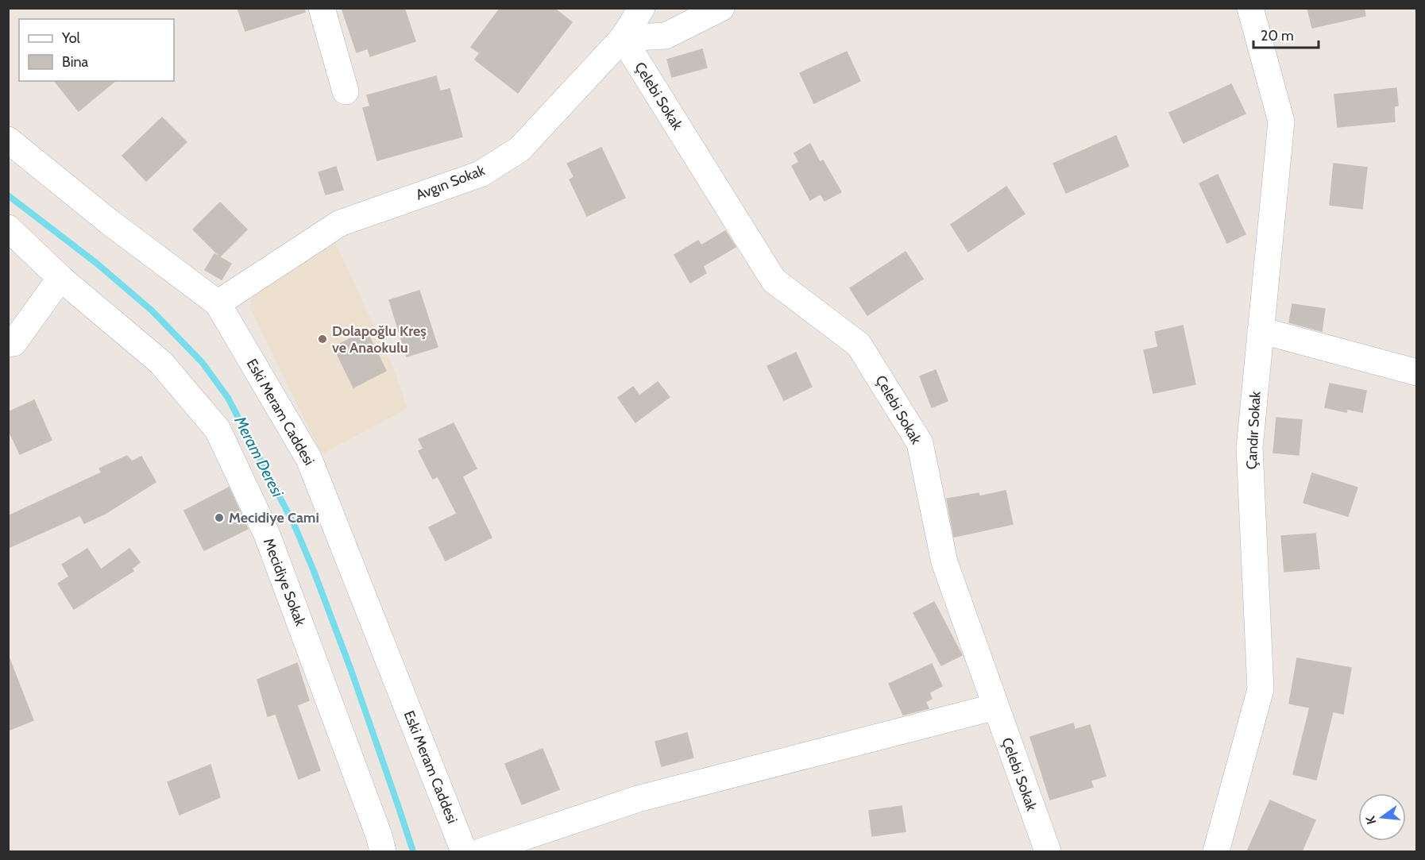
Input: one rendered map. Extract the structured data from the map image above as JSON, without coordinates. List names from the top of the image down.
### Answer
{
  "streets": {
    "street": [
      "Çelebi Sokak",
      "Avgın Sokak",
      "Eski Meram Caddesi",
      "Çandır Sokak",
      "Mecidiye Sokak"
    ]
  },
  "crossings": [
    ["Çelebi Sokak", "Avgın Sokak"],
    ["Avgın Sokak", "Eski Meram Caddesi"]
  ],
  "water": ["Meram Deresi"],
  "places": ["Dolapoğlu Kreş ve Anaokulu", "Mecidiye Cami"],
  "legend": ["Yol", "Bina"],
  "scale_bar": "20 m",
  "north": "left"
}
